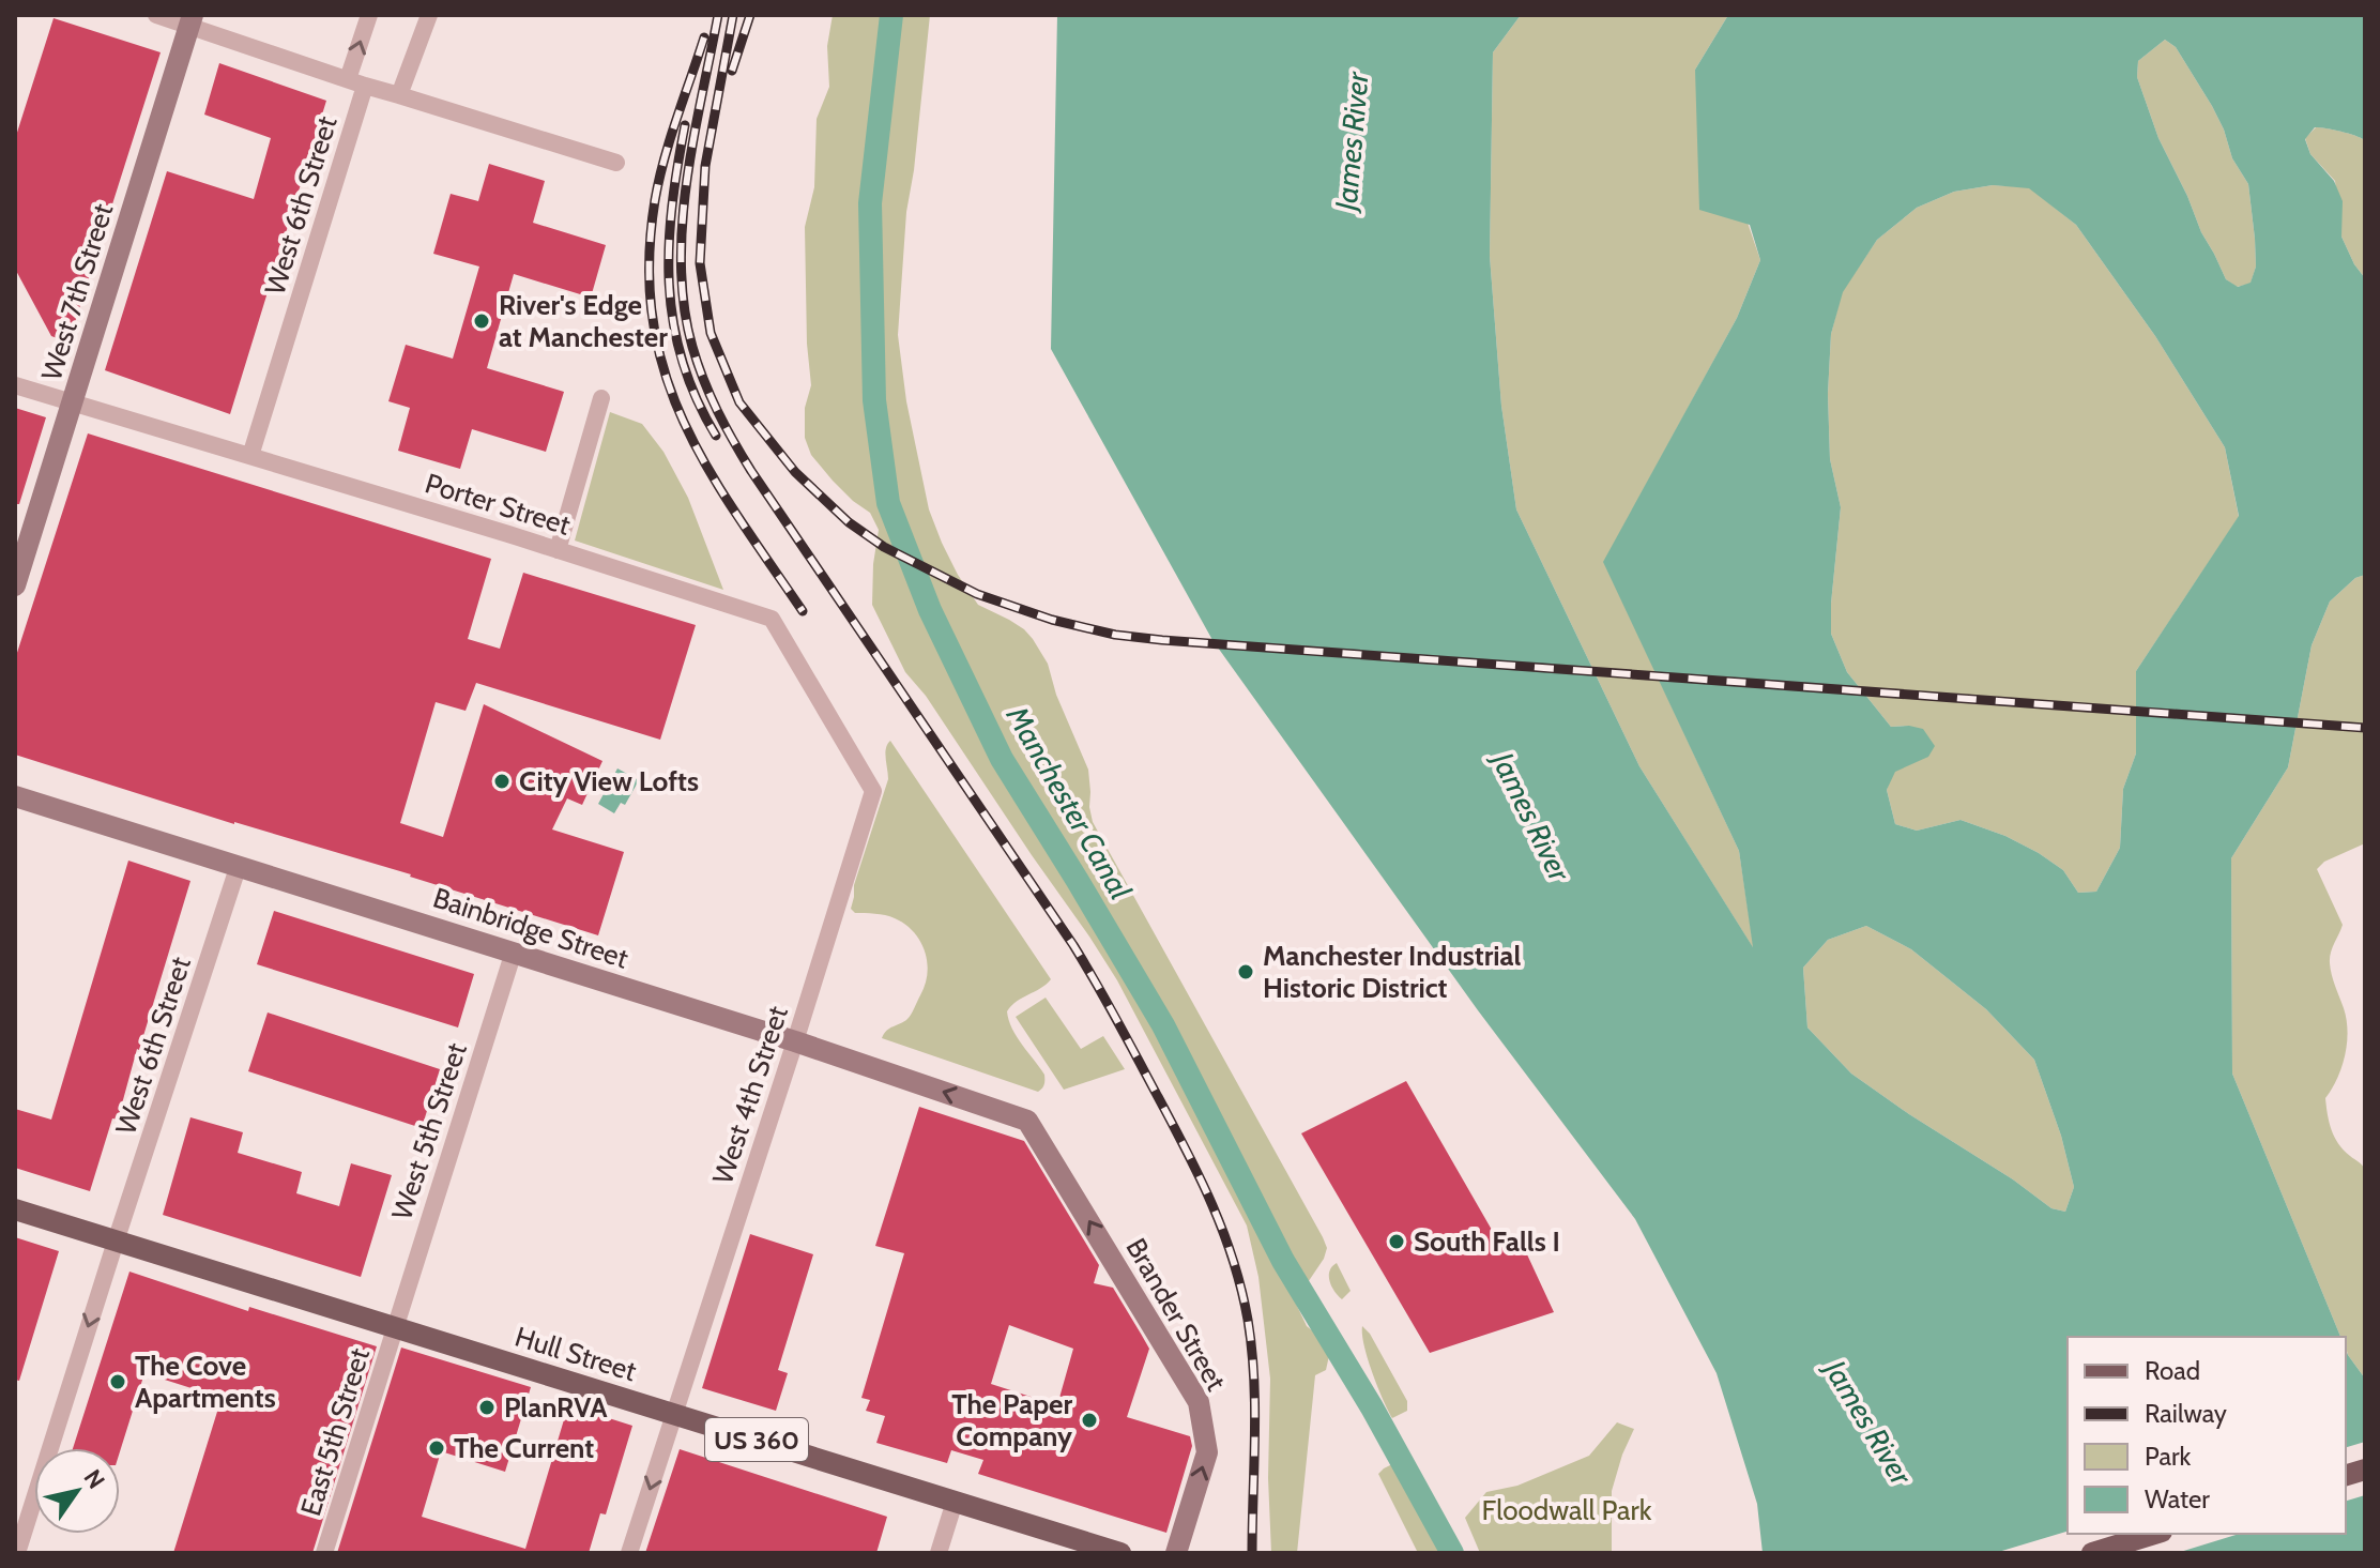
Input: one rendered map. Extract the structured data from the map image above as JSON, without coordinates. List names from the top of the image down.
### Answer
{
  "streets": {
    "main road": ["Hull Street", "US 360"],
    "street": [
      "West 6th Street",
      "West 7th Street",
      "Porter Street",
      "Bainbridge Street",
      "West 4th Street",
      "West 5th Street",
      "Brander Street",
      "East 5th Street"
    ]
  },
  "crossings": [
    ["West 6th Street", "Porter Street"],
    ["West 6th Street", "Bainbridge Street"],
    ["West 6th Street", "Hull Street"],
    ["West 7th Street", "Porter Street"],
    ["Porter Street", "West 4th Street"],
    ["Bainbridge Street", "West 4th Street"],
    ["Bainbridge Street", "West 5th Street"],
    ["Bainbridge Street", "Brander Street"],
    ["West 4th Street", "Hull Street"],
    ["West 5th Street", "Hull Street"],
    ["West 5th Street", "East 5th Street"],
    ["Hull Street", "East 5th Street"]
  ],
  "one_way": ["Brander Street"],
  "water": ["James River", "Manchester Canal"],
  "parks": ["Floodwall Park"],
  "places": [
    "River's Edge at Manchester",
    "City View Lofts",
    "Manchester Industrial Historic District",
    "South Falls I",
    "The Cove Apartments",
    "PlanRVA",
    "The Paper Company",
    "The Current"
  ],
  "legend": [
    "Road",
    "Railway",
    "Park",
    "Water"
  ],
  "north": "top right"
}
